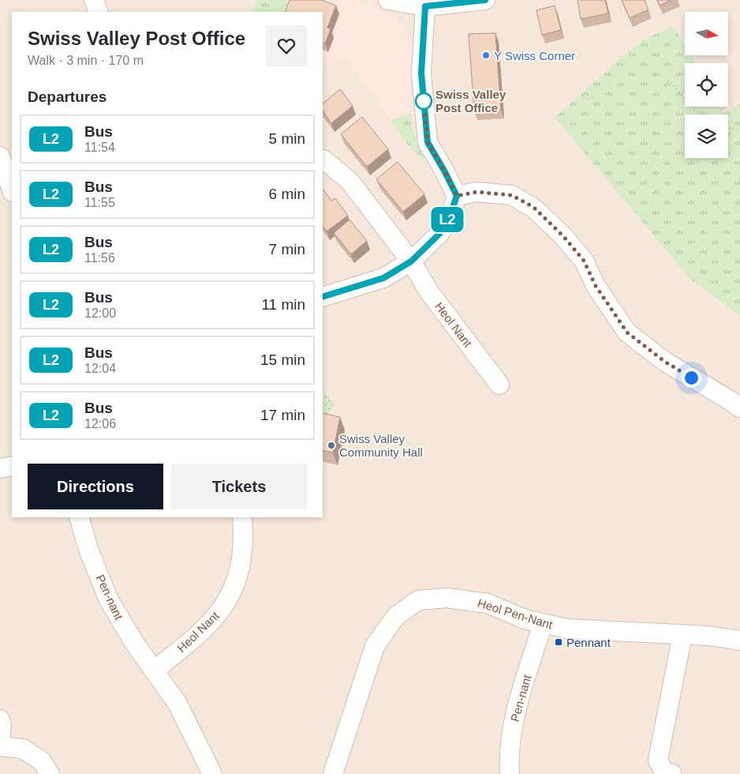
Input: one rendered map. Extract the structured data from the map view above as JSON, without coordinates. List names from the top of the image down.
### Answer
{
  "streets": {
    "street": ["Heol Nant", "Pen-nant", "Heol Pen-Nant"]
  },
  "crossings": [
    ["Heol Nant", "Pen-nant"],
    ["Pen-nant", "Heol Pen-Nant"]
  ],
  "places": {
    "other": ["Y Swiss Corner", "Swiss Valley Post Office", "Swiss Valley Community Hall"],
    "transit": ["Pennant"]
  },
  "lines": ["bus line L2"],
  "north": "right",
  "page": {
    "on_map": "L2",
    "heading": [
      ["Swiss Valley Post Office", "Walk · 3 min · 170 m"],
      "Departures"
    ],
    "list": [
      {
        "mark": "L2",
        "name": "Bus",
        "note": "11:54",
        "value": "5 min"
      },
      {
        "mark": "L2",
        "name": "Bus",
        "note": "11:55",
        "value": "6 min"
      },
      {
        "mark": "L2",
        "name": "Bus",
        "note": "11:56",
        "value": "7 min"
      },
      {
        "mark": "L2",
        "name": "Bus",
        "note": "12:00",
        "value": "11 min"
      },
      {
        "mark": "L2",
        "name": "Bus",
        "note": "12:04",
        "value": "15 min"
      },
      {
        "mark": "L2",
        "name": "Bus",
        "note": "12:06",
        "value": "17 min"
      }
    ],
    "buttons": ["Directions", "Tickets"]
  }
}
